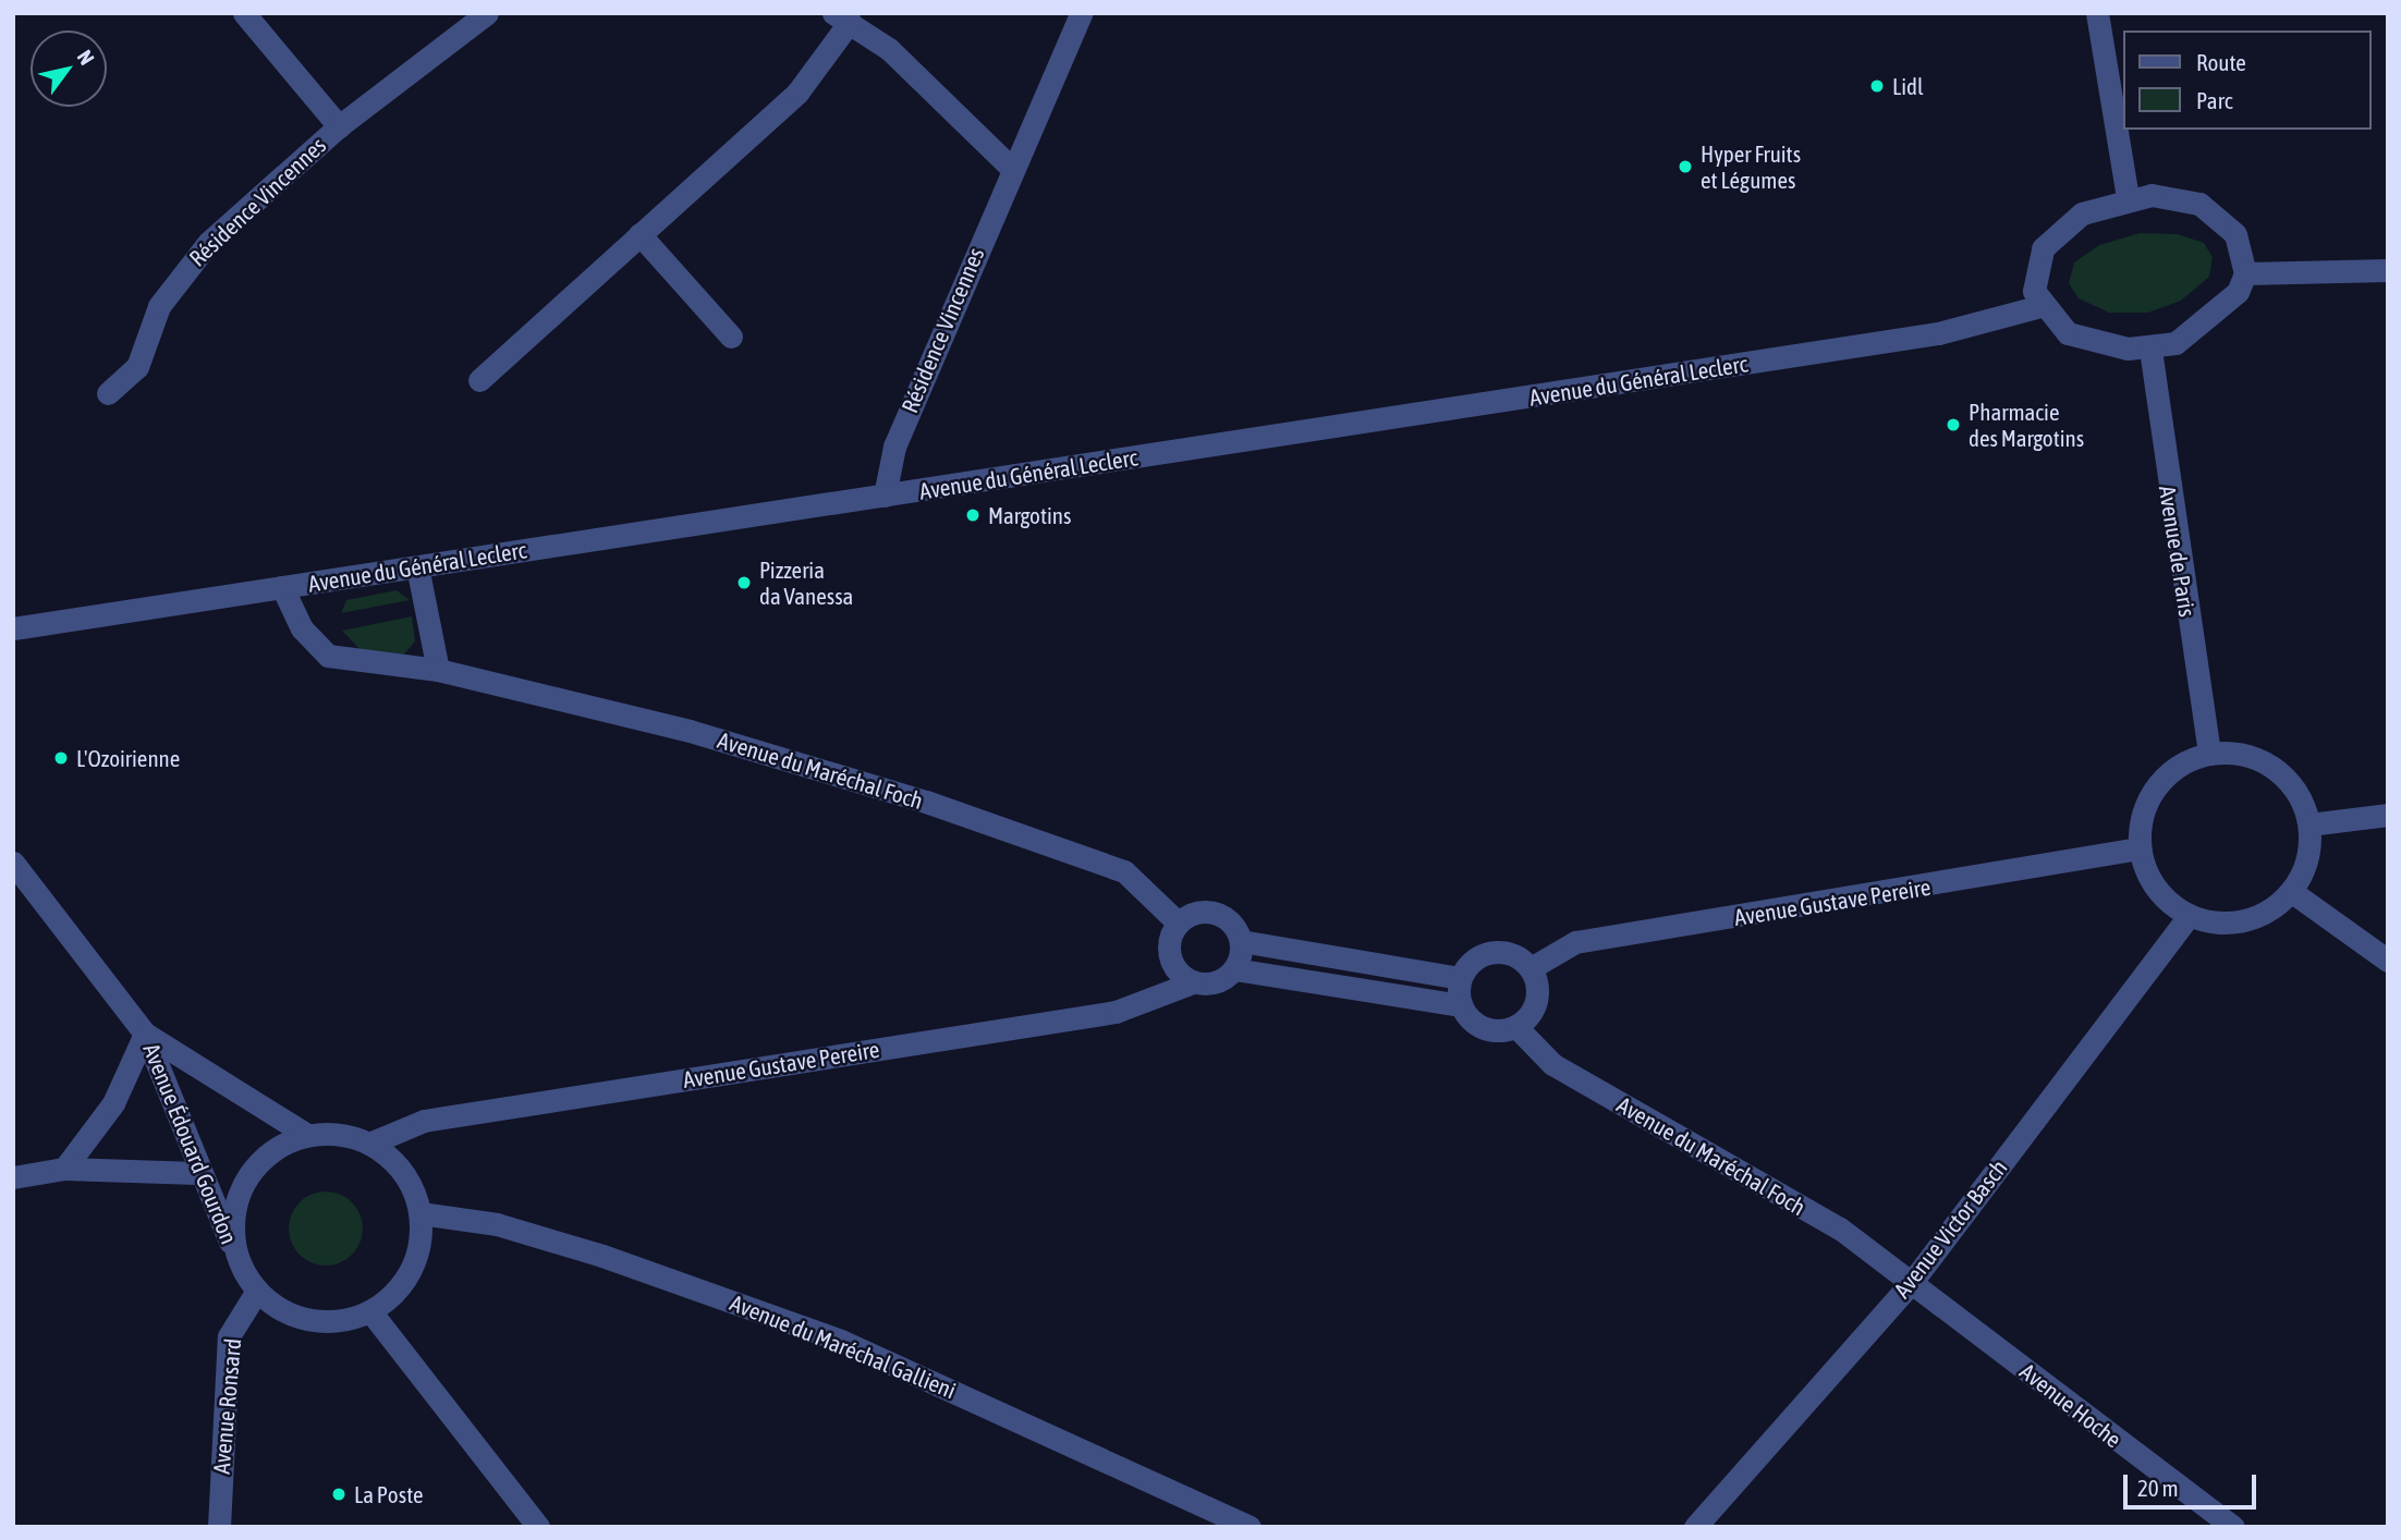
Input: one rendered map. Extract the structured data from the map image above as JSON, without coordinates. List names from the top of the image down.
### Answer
{
  "streets": {
    "street": [
      "Résidence Vincennes",
      "Avenue du Général Leclerc",
      "Avenue de Paris",
      "Avenue du Maréchal Foch",
      "Avenue Gustave Pereire",
      "Avenue Édouard Gourdon",
      "Avenue Victor Basch",
      "Avenue du Maréchal Gallieni",
      "Avenue Hoche",
      "Avenue Ronsard"
    ]
  },
  "crossings": [
    ["Résidence Vincennes", "Avenue du Général Leclerc"],
    ["Avenue du Général Leclerc", "Avenue de Paris"],
    ["Avenue du Général Leclerc", "Avenue du Maréchal Foch"],
    ["Avenue de Paris", "Avenue Gustave Pereire"],
    ["Avenue de Paris", "Avenue Victor Basch"],
    ["Avenue du Maréchal Foch", "Avenue Gustave Pereire"],
    ["Avenue du Maréchal Foch", "Avenue Victor Basch"],
    ["Avenue du Maréchal Foch", "Avenue Hoche"],
    ["Avenue Gustave Pereire", "Avenue Édouard Gourdon"],
    ["Avenue Gustave Pereire", "Avenue Victor Basch"],
    ["Avenue Gustave Pereire", "Avenue du Maréchal Gallieni"],
    ["Avenue Gustave Pereire", "Avenue Ronsard"],
    ["Avenue Édouard Gourdon", "Avenue du Maréchal Gallieni"],
    ["Avenue Édouard Gourdon", "Avenue Ronsard"],
    ["Avenue Victor Basch", "Avenue Hoche"],
    ["Avenue du Maréchal Gallieni", "Avenue Ronsard"]
  ],
  "places": [
    "Lidl",
    "Hyper Fruits et Légumes",
    "Pharmacie des Margotins",
    "Margotins",
    "Pizzeria da Vanessa",
    "L'Ozoirienne",
    "La Poste"
  ],
  "legend": ["Route", "Parc"],
  "scale_bar": "20 m",
  "north": "top right"
}
